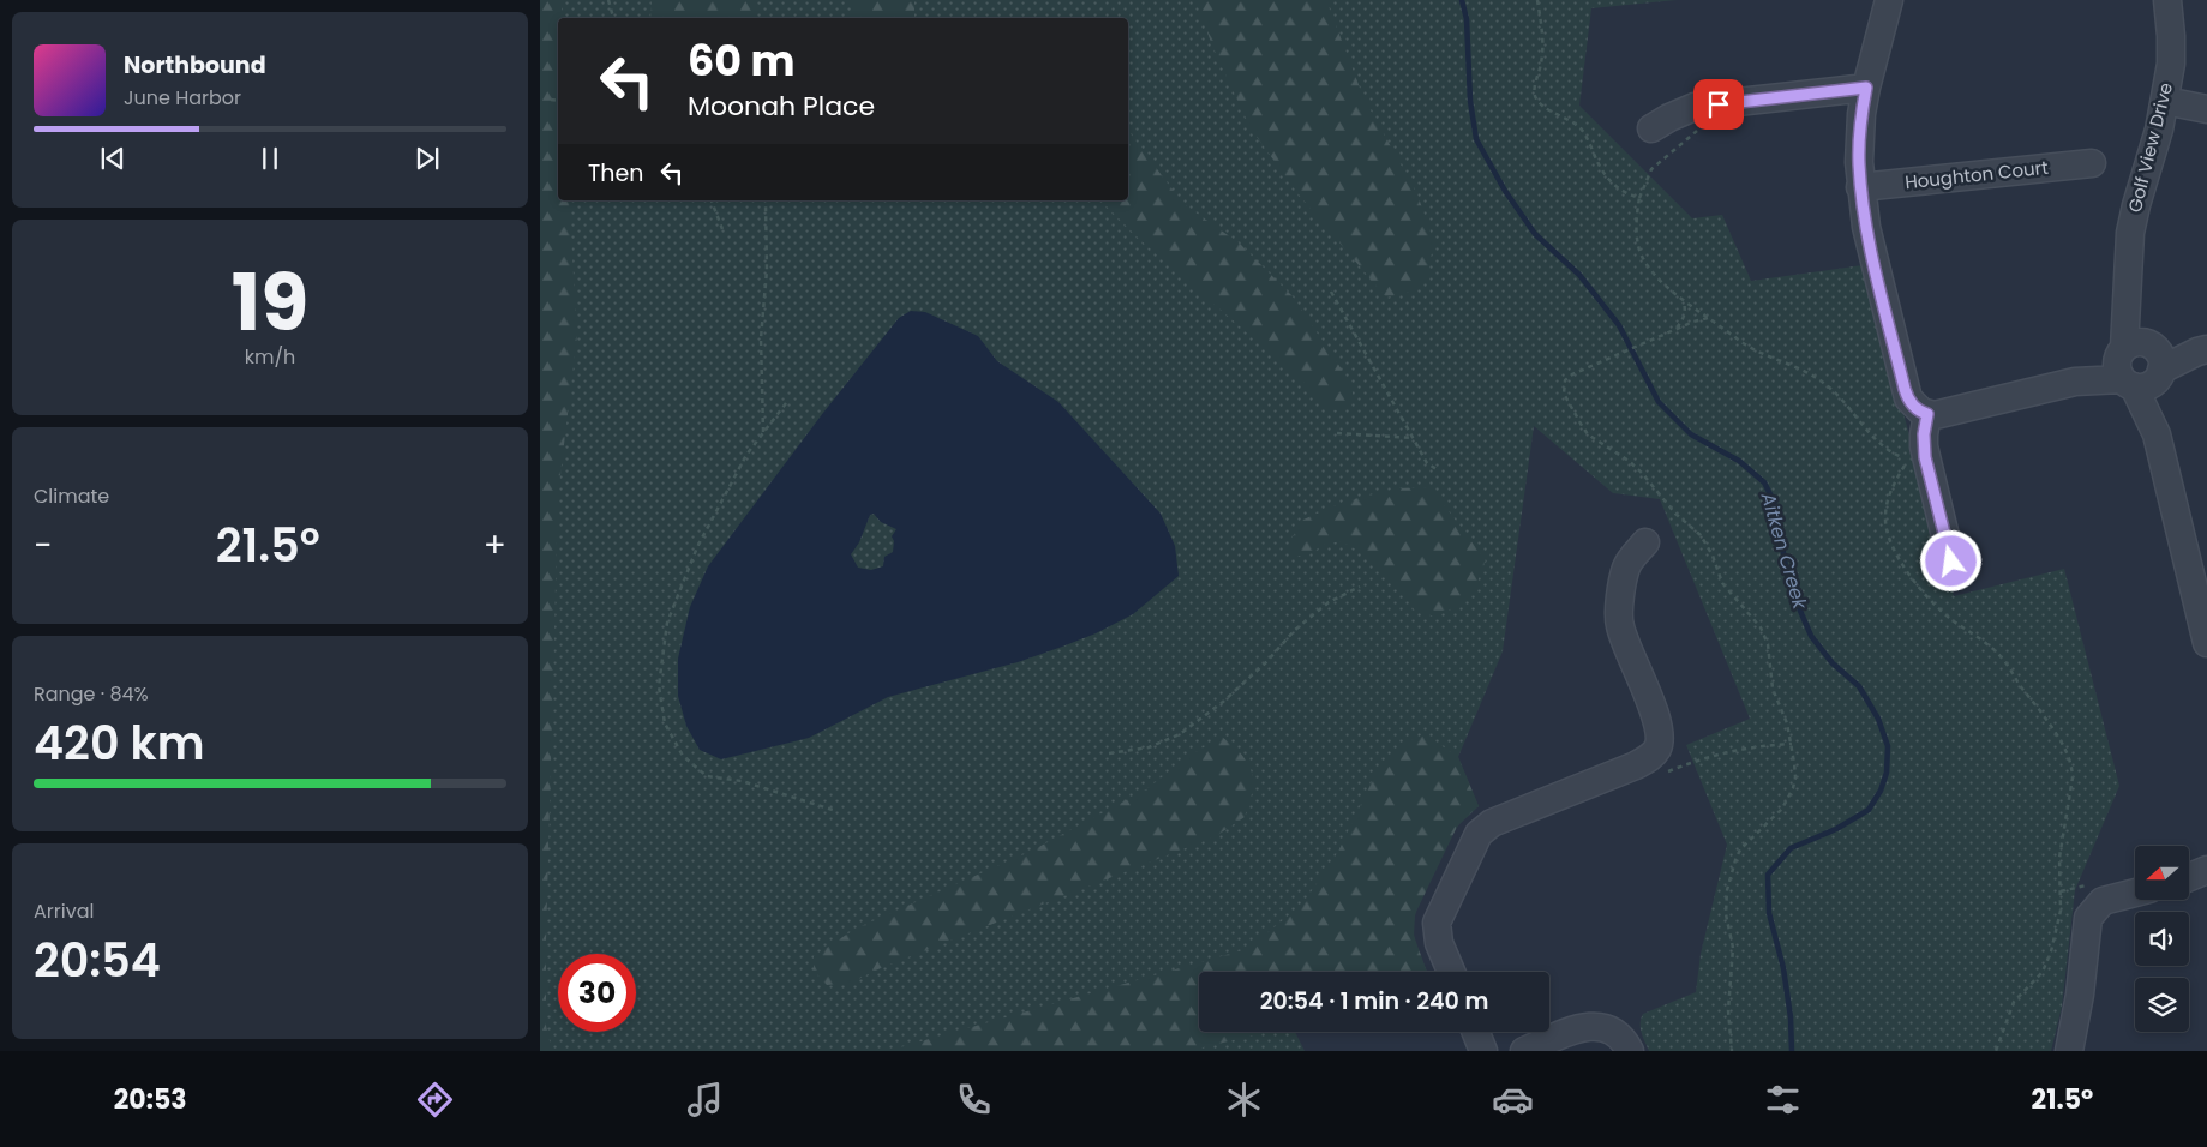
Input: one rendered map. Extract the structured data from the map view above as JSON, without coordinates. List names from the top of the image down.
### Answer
{
  "streets": {
    "street": ["Golf View Drive", "Houghton Court"]
  },
  "water": ["Aitken Creek"],
  "north": "left",
  "page": {
    "turn": ["60 m", "Moonah Place"],
    "song": ["Northbound", "June Harbor"],
    "then": "Then",
    "tile": [
      ["19", "km/h"],
      "Climate",
      ["Range · 84%", "420 km"],
      ["Arrival", "20:54"]
    ],
    "heat": ["−", "21.5°", "+"],
    "limit": "30",
    "trip": "20:54 · 1 min · 240 m",
    "tabs": ["20:53", "21.5°"]
  }
}
